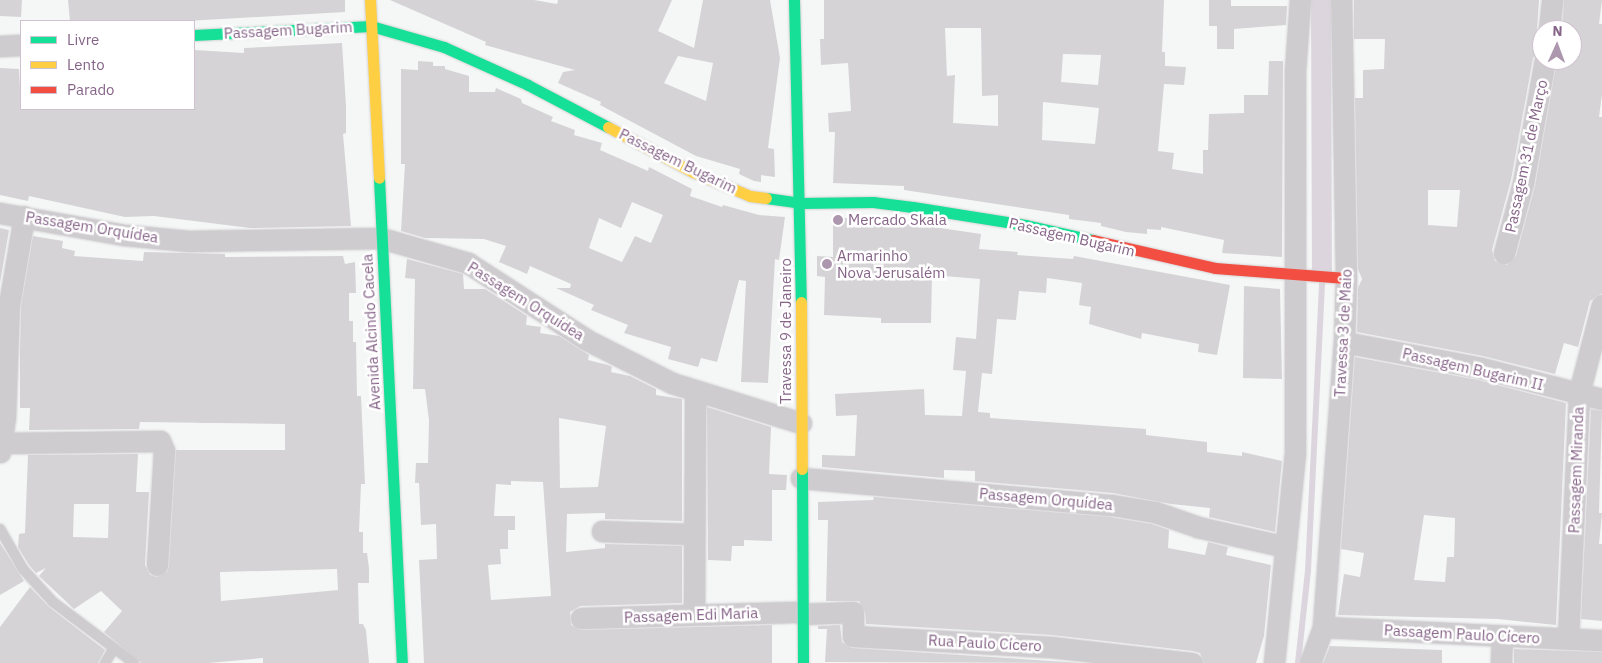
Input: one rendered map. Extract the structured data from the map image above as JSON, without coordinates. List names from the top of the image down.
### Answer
{
  "streets": {
    "street": [
      "Passagem Bugarim",
      "Passagem 31 de Março",
      "Passagem Orquídea",
      "Travessa 9 de Janeiro",
      "Avenida Alcindo Cacela",
      "Travessa 3 de Maio",
      "Passagem Bugarim II",
      "Passagem Miranda",
      "Passagem Edi Maria",
      "Passagem Paulo Cícero",
      "Rua Paulo Cícero"
    ]
  },
  "crossings": [
    ["Passagem Bugarim", "Travessa 9 de Janeiro"],
    ["Passagem Bugarim", "Avenida Alcindo Cacela"],
    ["Passagem Bugarim", "Travessa 3 de Maio"],
    ["Passagem Orquídea", "Travessa 9 de Janeiro"],
    ["Passagem Orquídea", "Avenida Alcindo Cacela"],
    ["Travessa 9 de Janeiro", "Passagem Edi Maria"],
    ["Travessa 9 de Janeiro", "Rua Paulo Cícero"],
    ["Travessa 3 de Maio", "Passagem Bugarim II"],
    ["Travessa 3 de Maio", "Passagem Paulo Cícero"],
    ["Passagem Bugarim II", "Passagem Miranda"],
    ["Passagem Miranda", "Passagem Paulo Cícero"],
    ["Passagem Edi Maria", "Rua Paulo Cícero"]
  ],
  "places": ["Mercado Skala", "Armarinho Nova Jerusalém"],
  "legend": ["Livre", "Lento", "Parado"],
  "north": "top"
}
